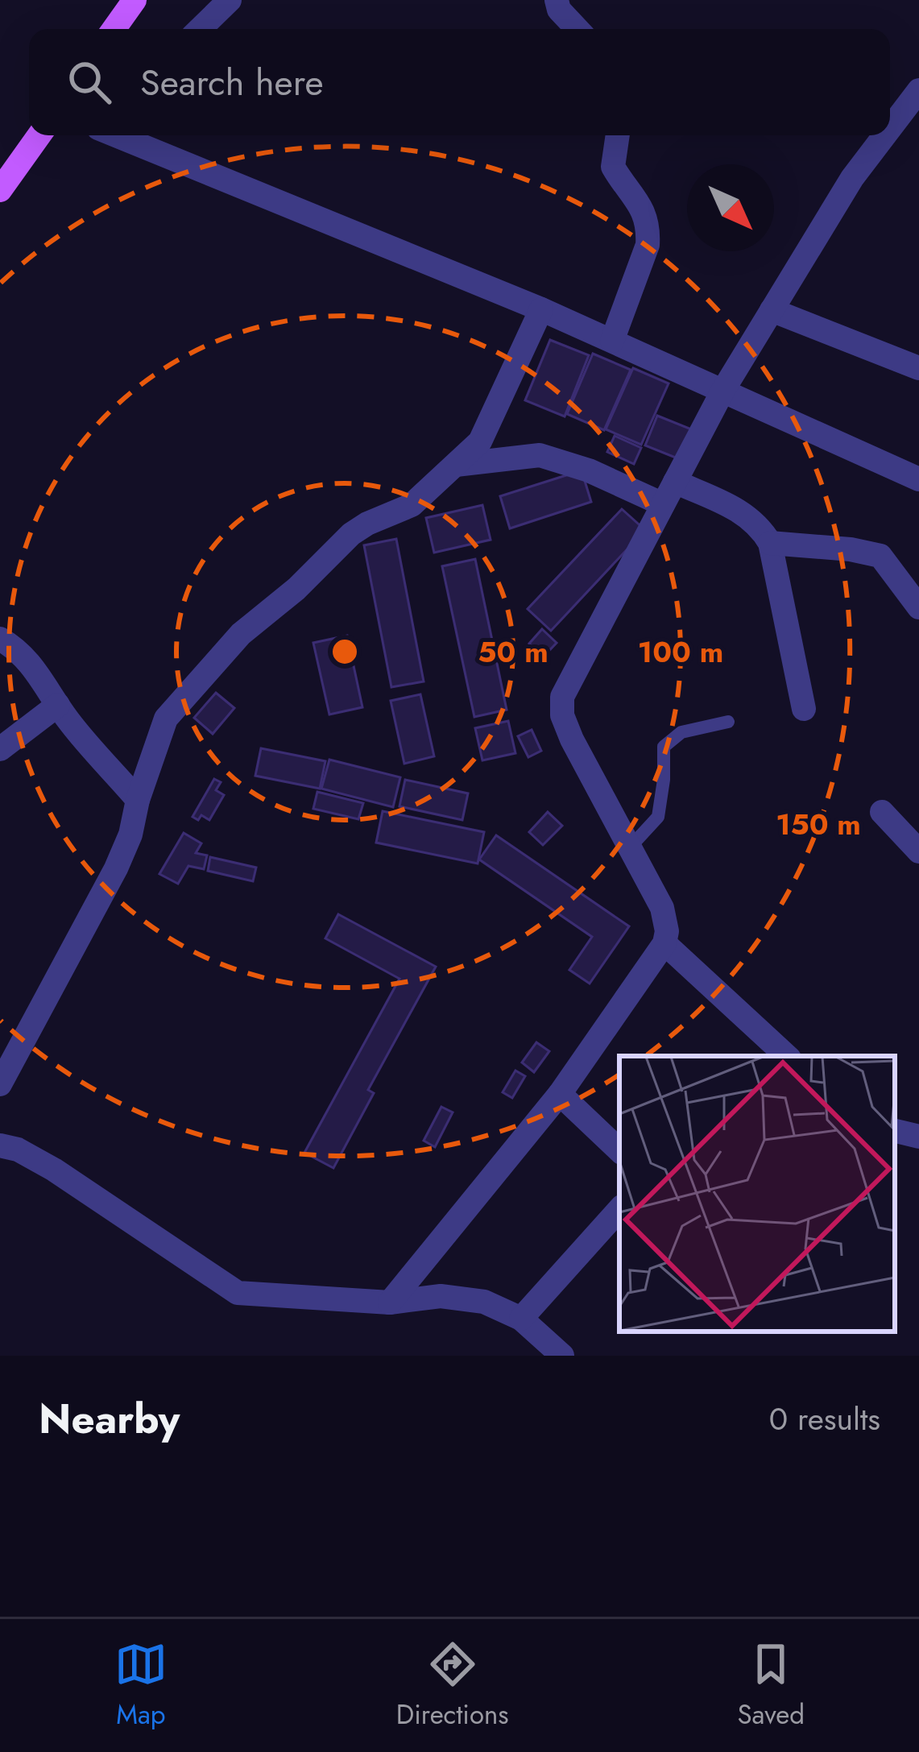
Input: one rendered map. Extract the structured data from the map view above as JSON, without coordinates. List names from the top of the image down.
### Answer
{
  "north": "bottom right",
  "page": {
    "search": "Search here",
    "heading": ["Nearby", "0 results"],
    "nav": ["Map", "Directions", "Saved"]
  },
  "rings": ["50 m", "100 m", "150 m"]
}
